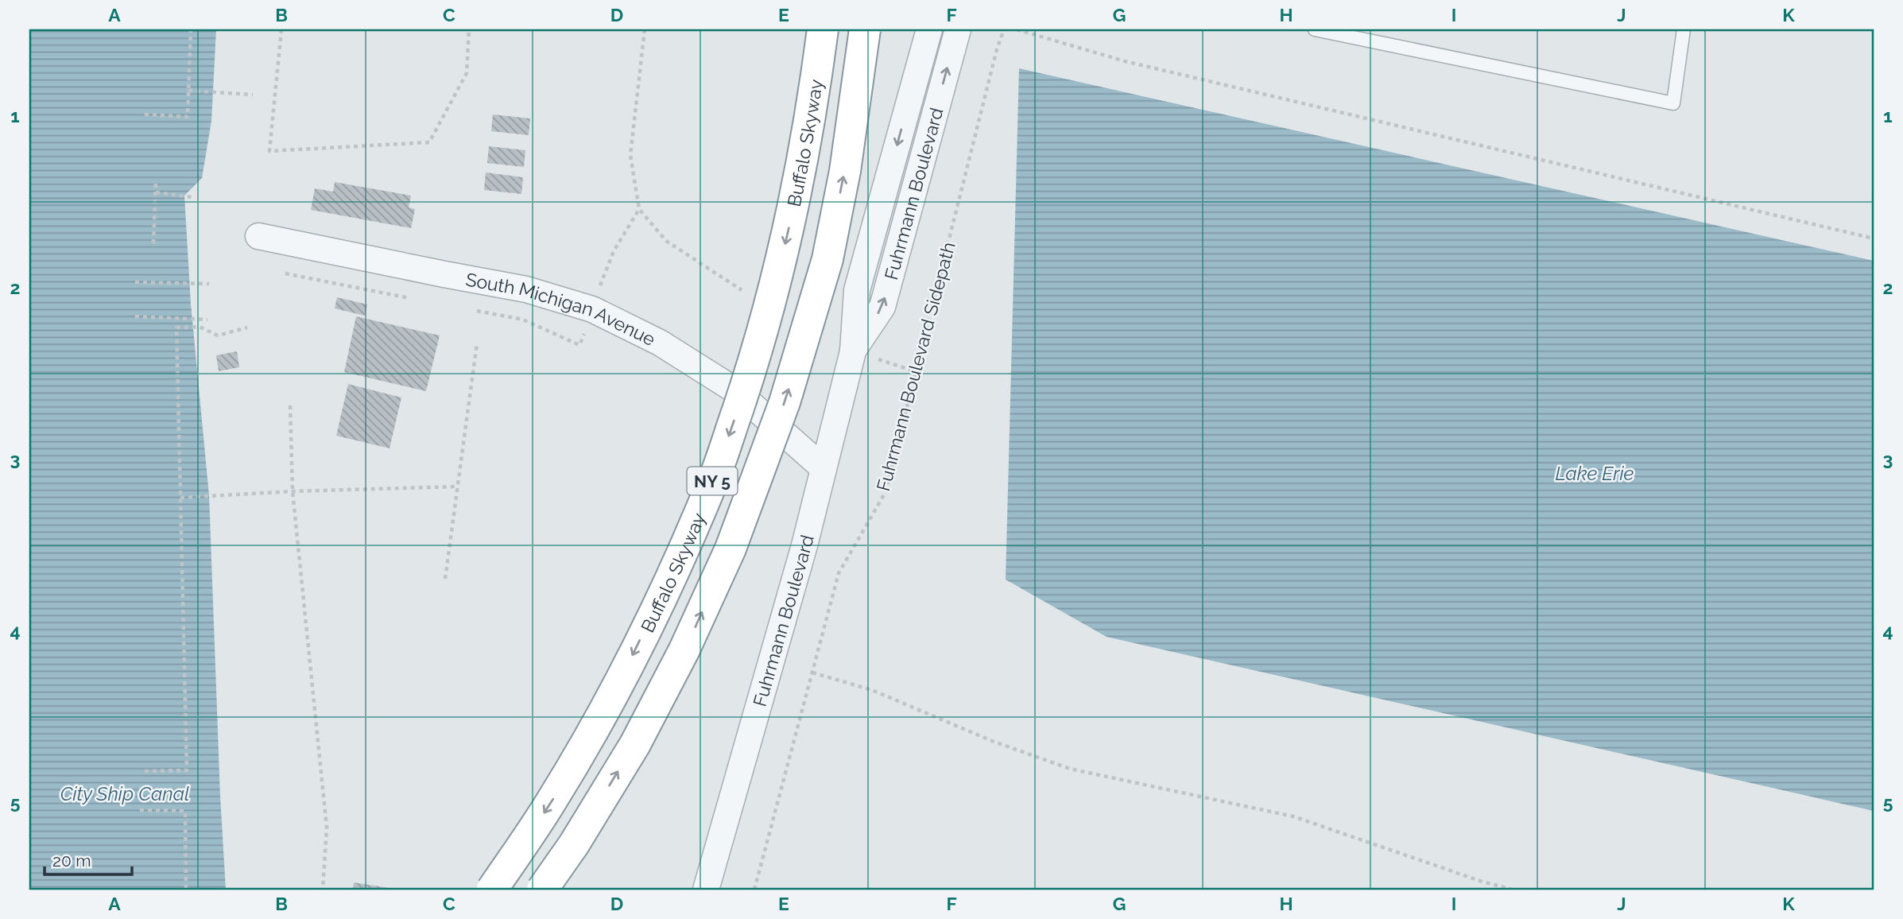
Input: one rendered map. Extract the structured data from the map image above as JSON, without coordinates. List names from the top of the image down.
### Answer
{
  "streets": {
    "highway": ["Buffalo Skyway", "NY 5"],
    "street": ["Fuhrmann Boulevard", "South Michigan Avenue"],
    "path": ["Fuhrmann Boulevard Sidepath"]
  },
  "crossings": [
    ["Fuhrmann Boulevard", "South Michigan Avenue"]
  ],
  "water": ["Lake Erie", "City Ship Canal"],
  "scale_bar": "20 m",
  "grid": {
    "columns": [
      "A",
      "B",
      "C",
      "D",
      "E",
      "F",
      "G",
      "H",
      "I",
      "J",
      "K"
    ],
    "rows": [
      "1",
      "2",
      "3",
      "4",
      "5"
    ]
  }
}
